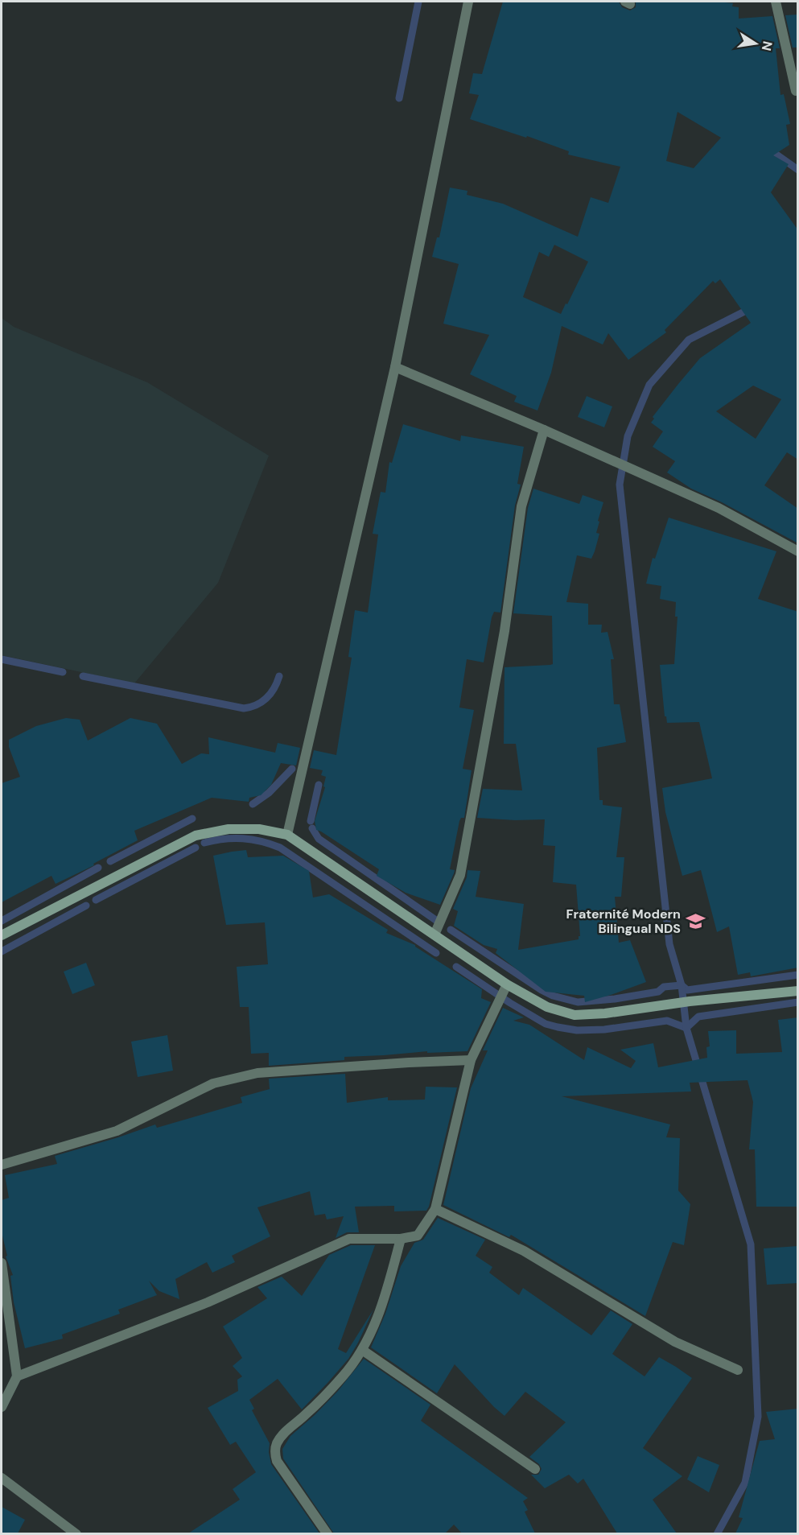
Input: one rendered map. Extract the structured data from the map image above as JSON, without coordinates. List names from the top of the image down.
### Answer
{
  "places": {
    "school or university": ["Fraternité Modern Bilingual NDS"]
  },
  "north": "right"
}
